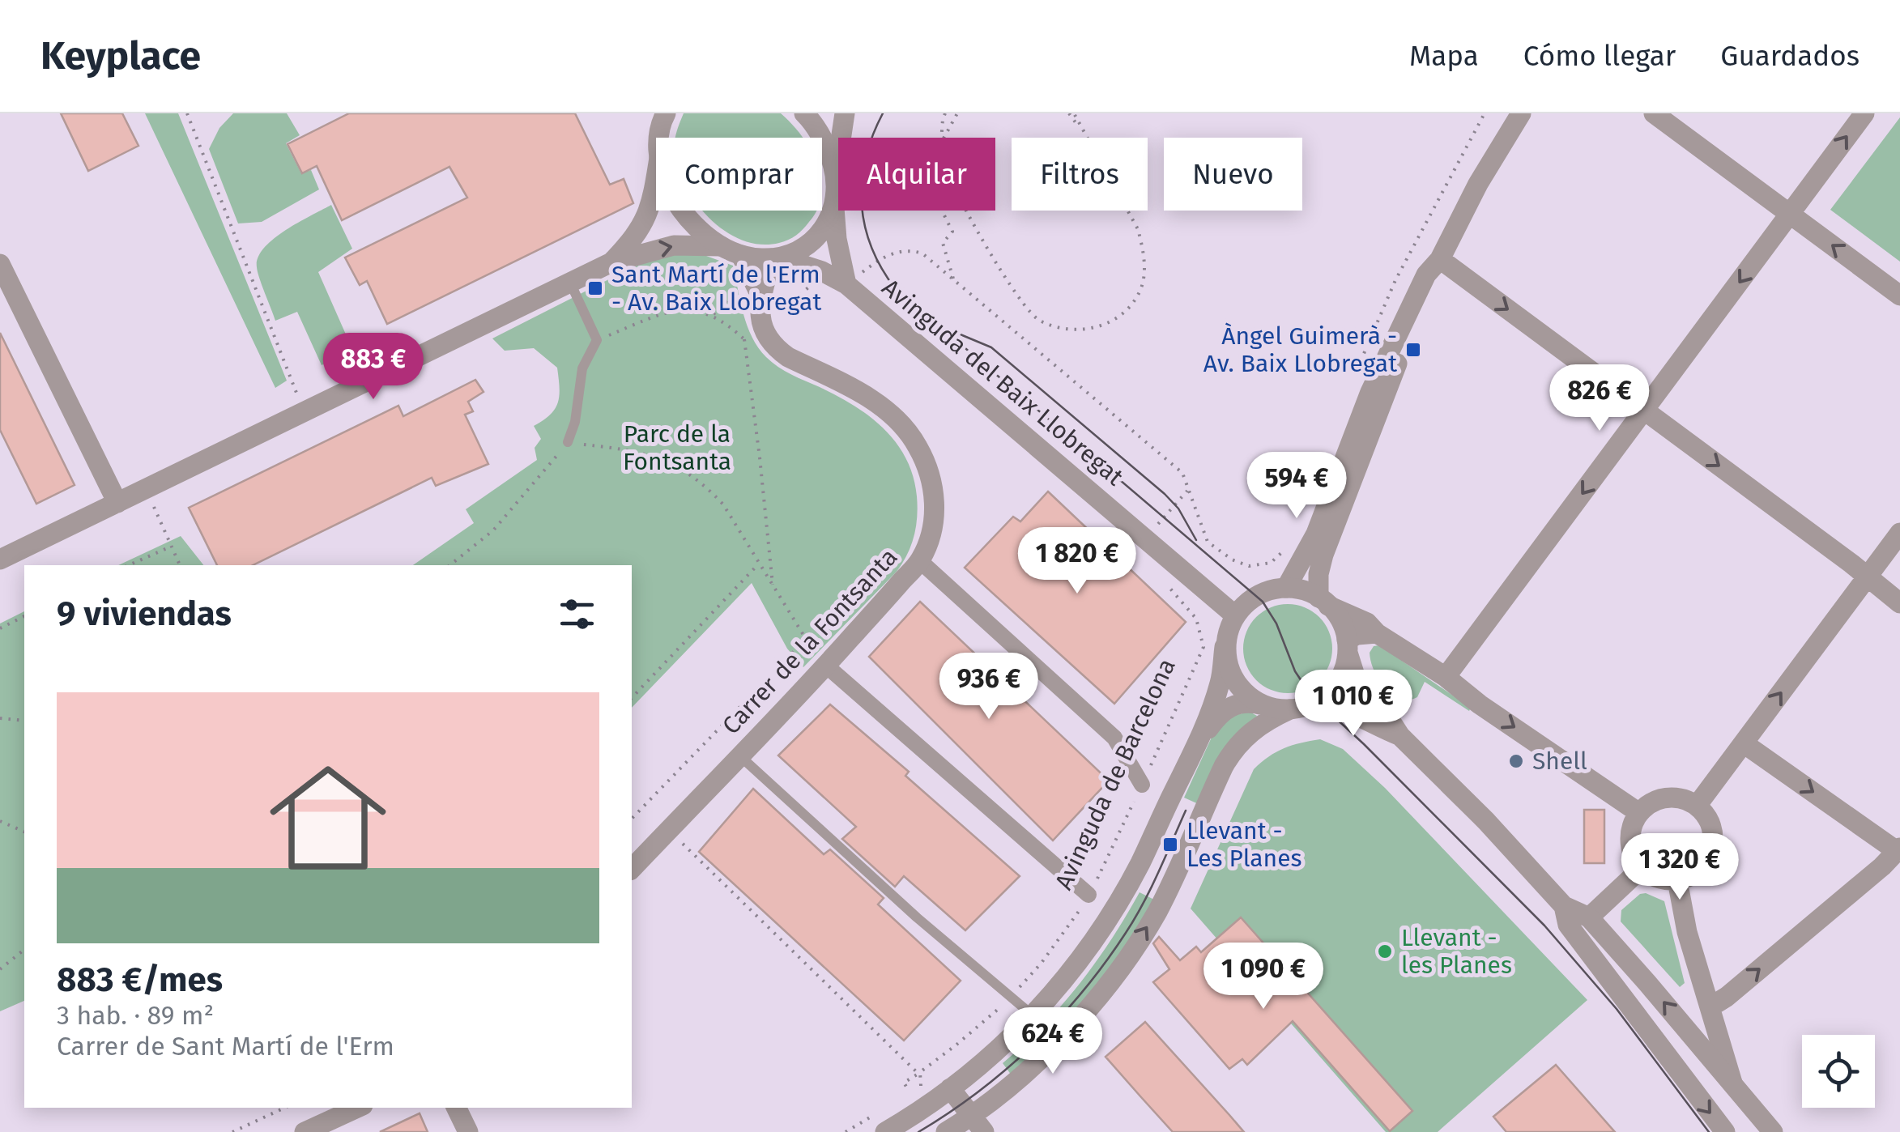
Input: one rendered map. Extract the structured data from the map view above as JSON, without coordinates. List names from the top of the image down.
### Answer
{
  "streets": {
    "street": ["Avinguda del Baix Llobregat", "Carrer de la Fontsanta"],
    "path": ["Avinguda de Barcelona"]
  },
  "crossings": [
    ["Avinguda del Baix Llobregat", "Carrer de la Fontsanta"]
  ],
  "parks": ["Parc de la Fontsanta"],
  "places": {
    "transit": ["Sant Martí de l'Erm - Av. Baix Llobregat", "Àngel Guimerà - Av. Baix Llobregat", "Llevant - Les Planes"],
    "other": ["Shell", "Llevant - les Planes"]
  },
  "page": {
    "header": "Keyplace",
    "nav": ["Mapa", "Cómo llegar", "Guardados"],
    "chip": [
      "Comprar",
      "Alquilar",
      "Filtros",
      "Nuevo"
    ],
    "price": [
      "883 €",
      "826 €",
      "594 €",
      "1 820 €",
      "936 €",
      "1 010 €",
      "1 320 €",
      "1 090 €",
      "624 €"
    ],
    "heading": "9 viviendas",
    "list": [
      {
        "name": "883 €/mes",
        "note": "3 hab. · 89 m² · Carrer de Sant Martí de l'Erm"
      }
    ]
  }
}
